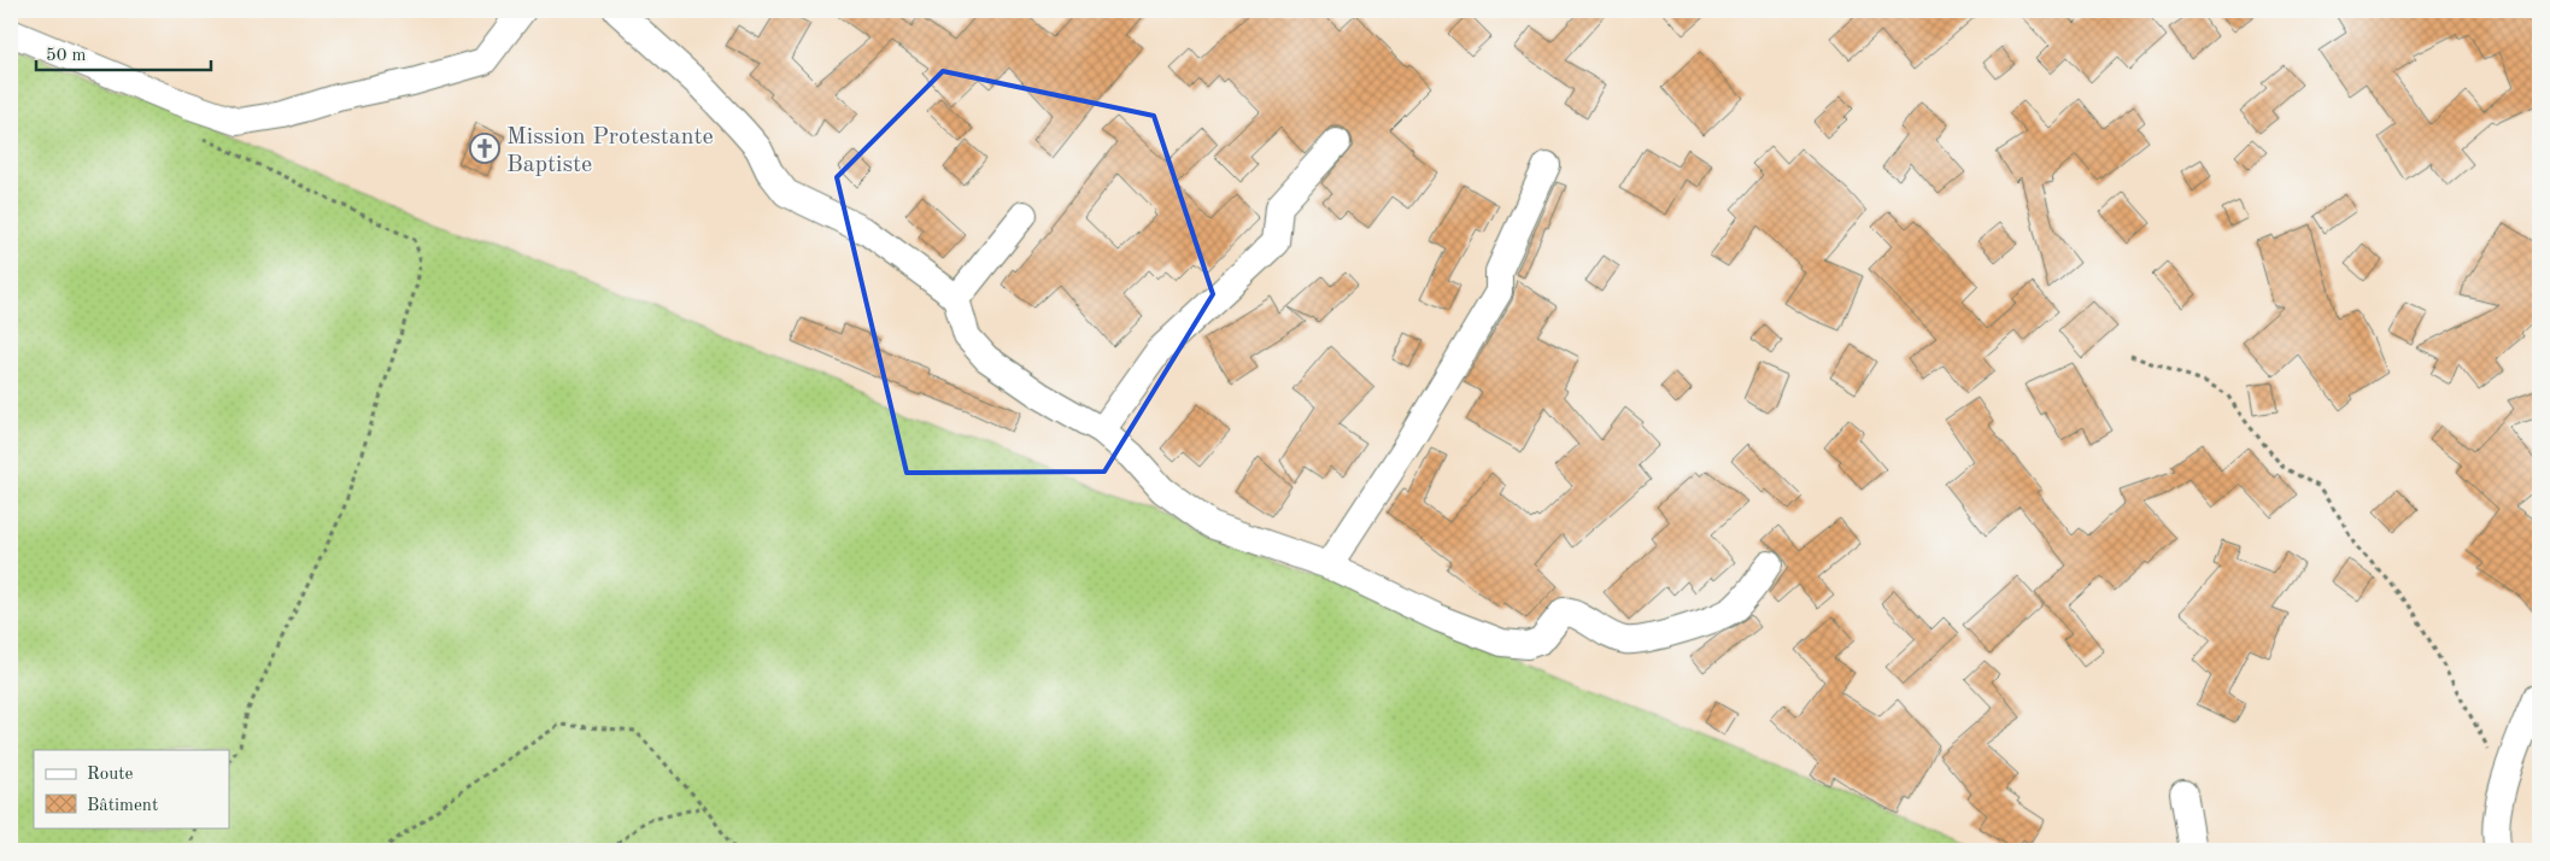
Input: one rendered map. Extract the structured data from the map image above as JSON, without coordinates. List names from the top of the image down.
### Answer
{
  "places": {
    "church": ["Mission Protestante Baptiste"]
  },
  "legend": ["Route", "Bâtiment"],
  "scale_bar": "50 m"
}
